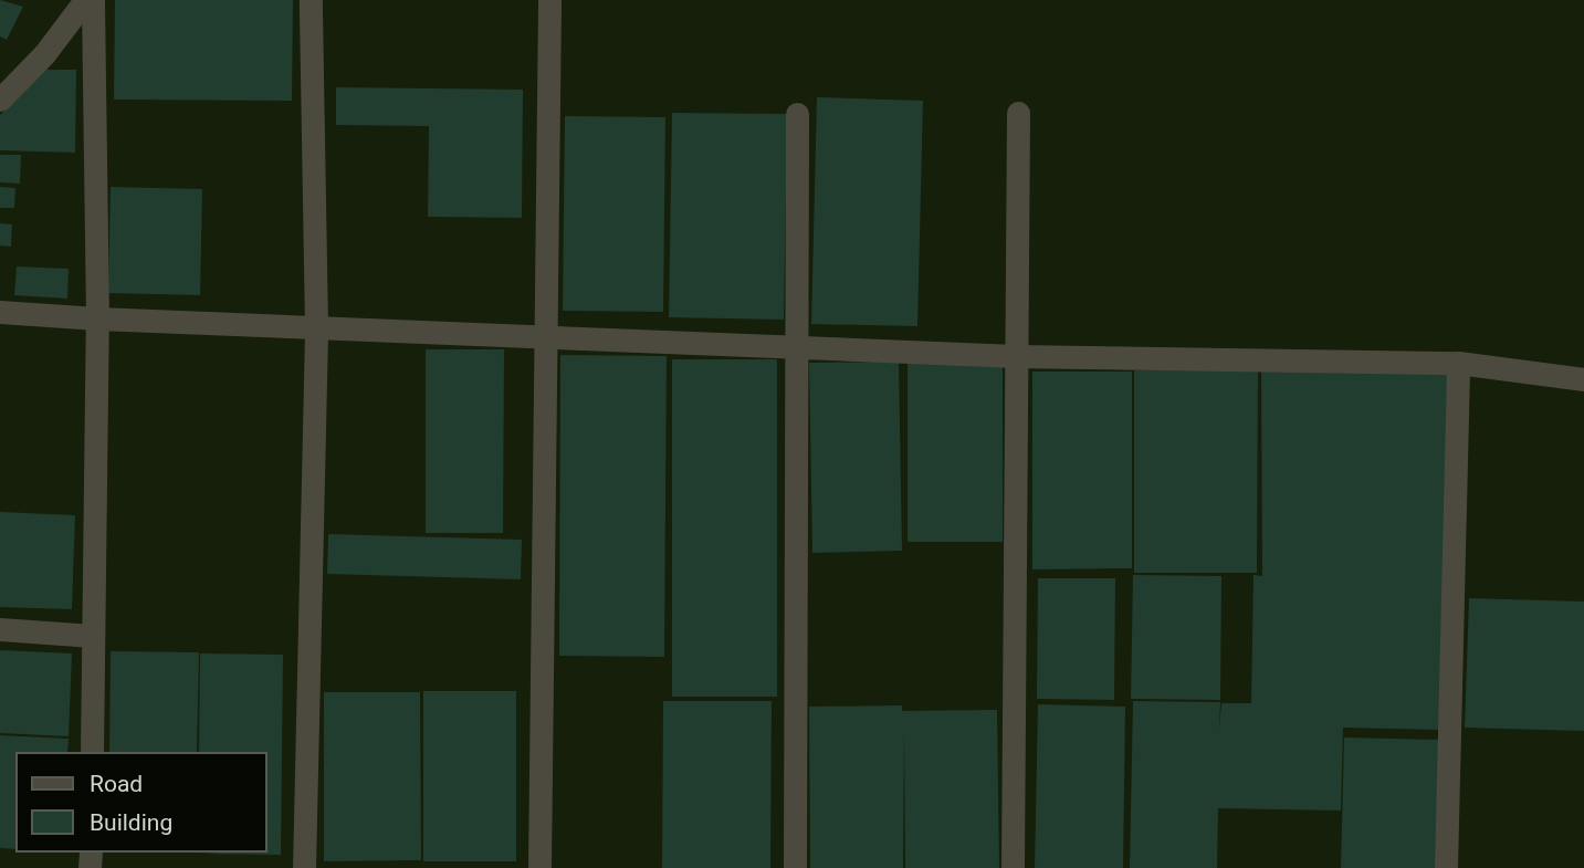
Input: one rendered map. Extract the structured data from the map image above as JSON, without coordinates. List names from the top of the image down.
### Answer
{
  "legend": ["Road", "Building"]
}
